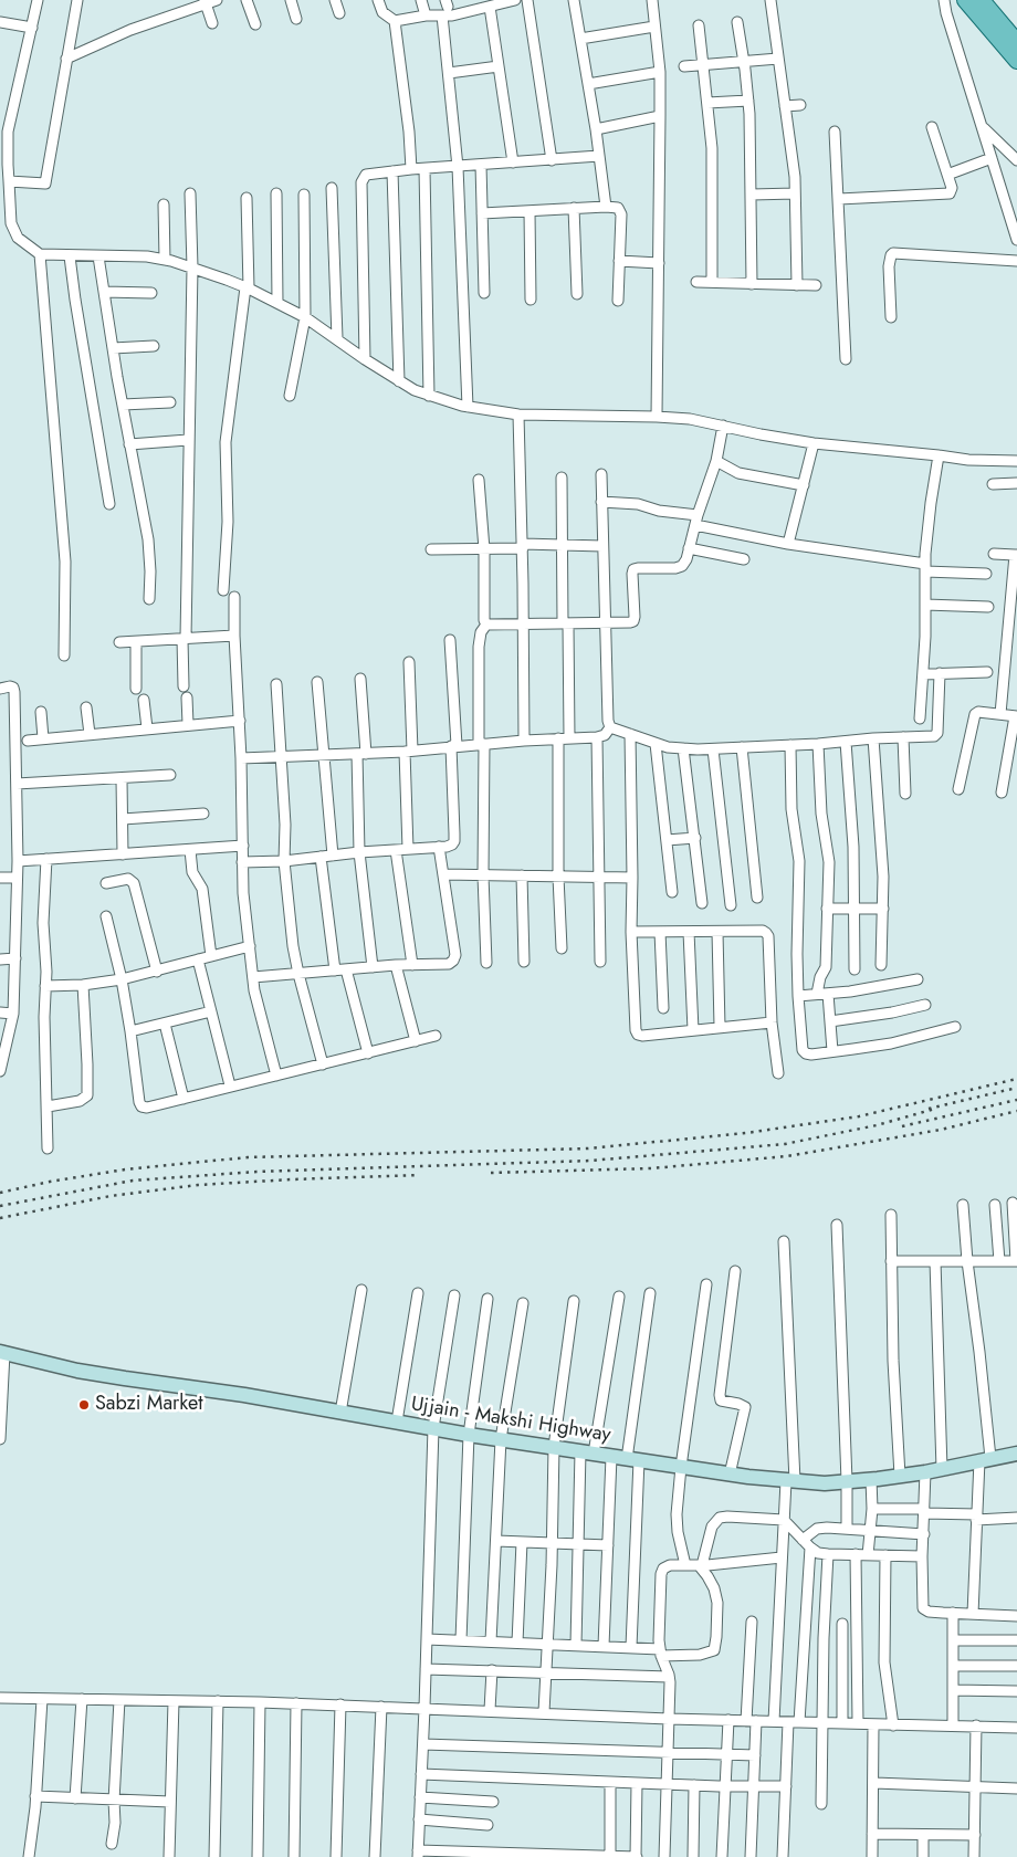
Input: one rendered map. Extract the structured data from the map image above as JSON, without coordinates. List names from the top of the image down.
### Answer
{
  "streets": {
    "main road": ["Ujjain - Makshi Highway"]
  },
  "places": ["Sabzi Market"]
}
